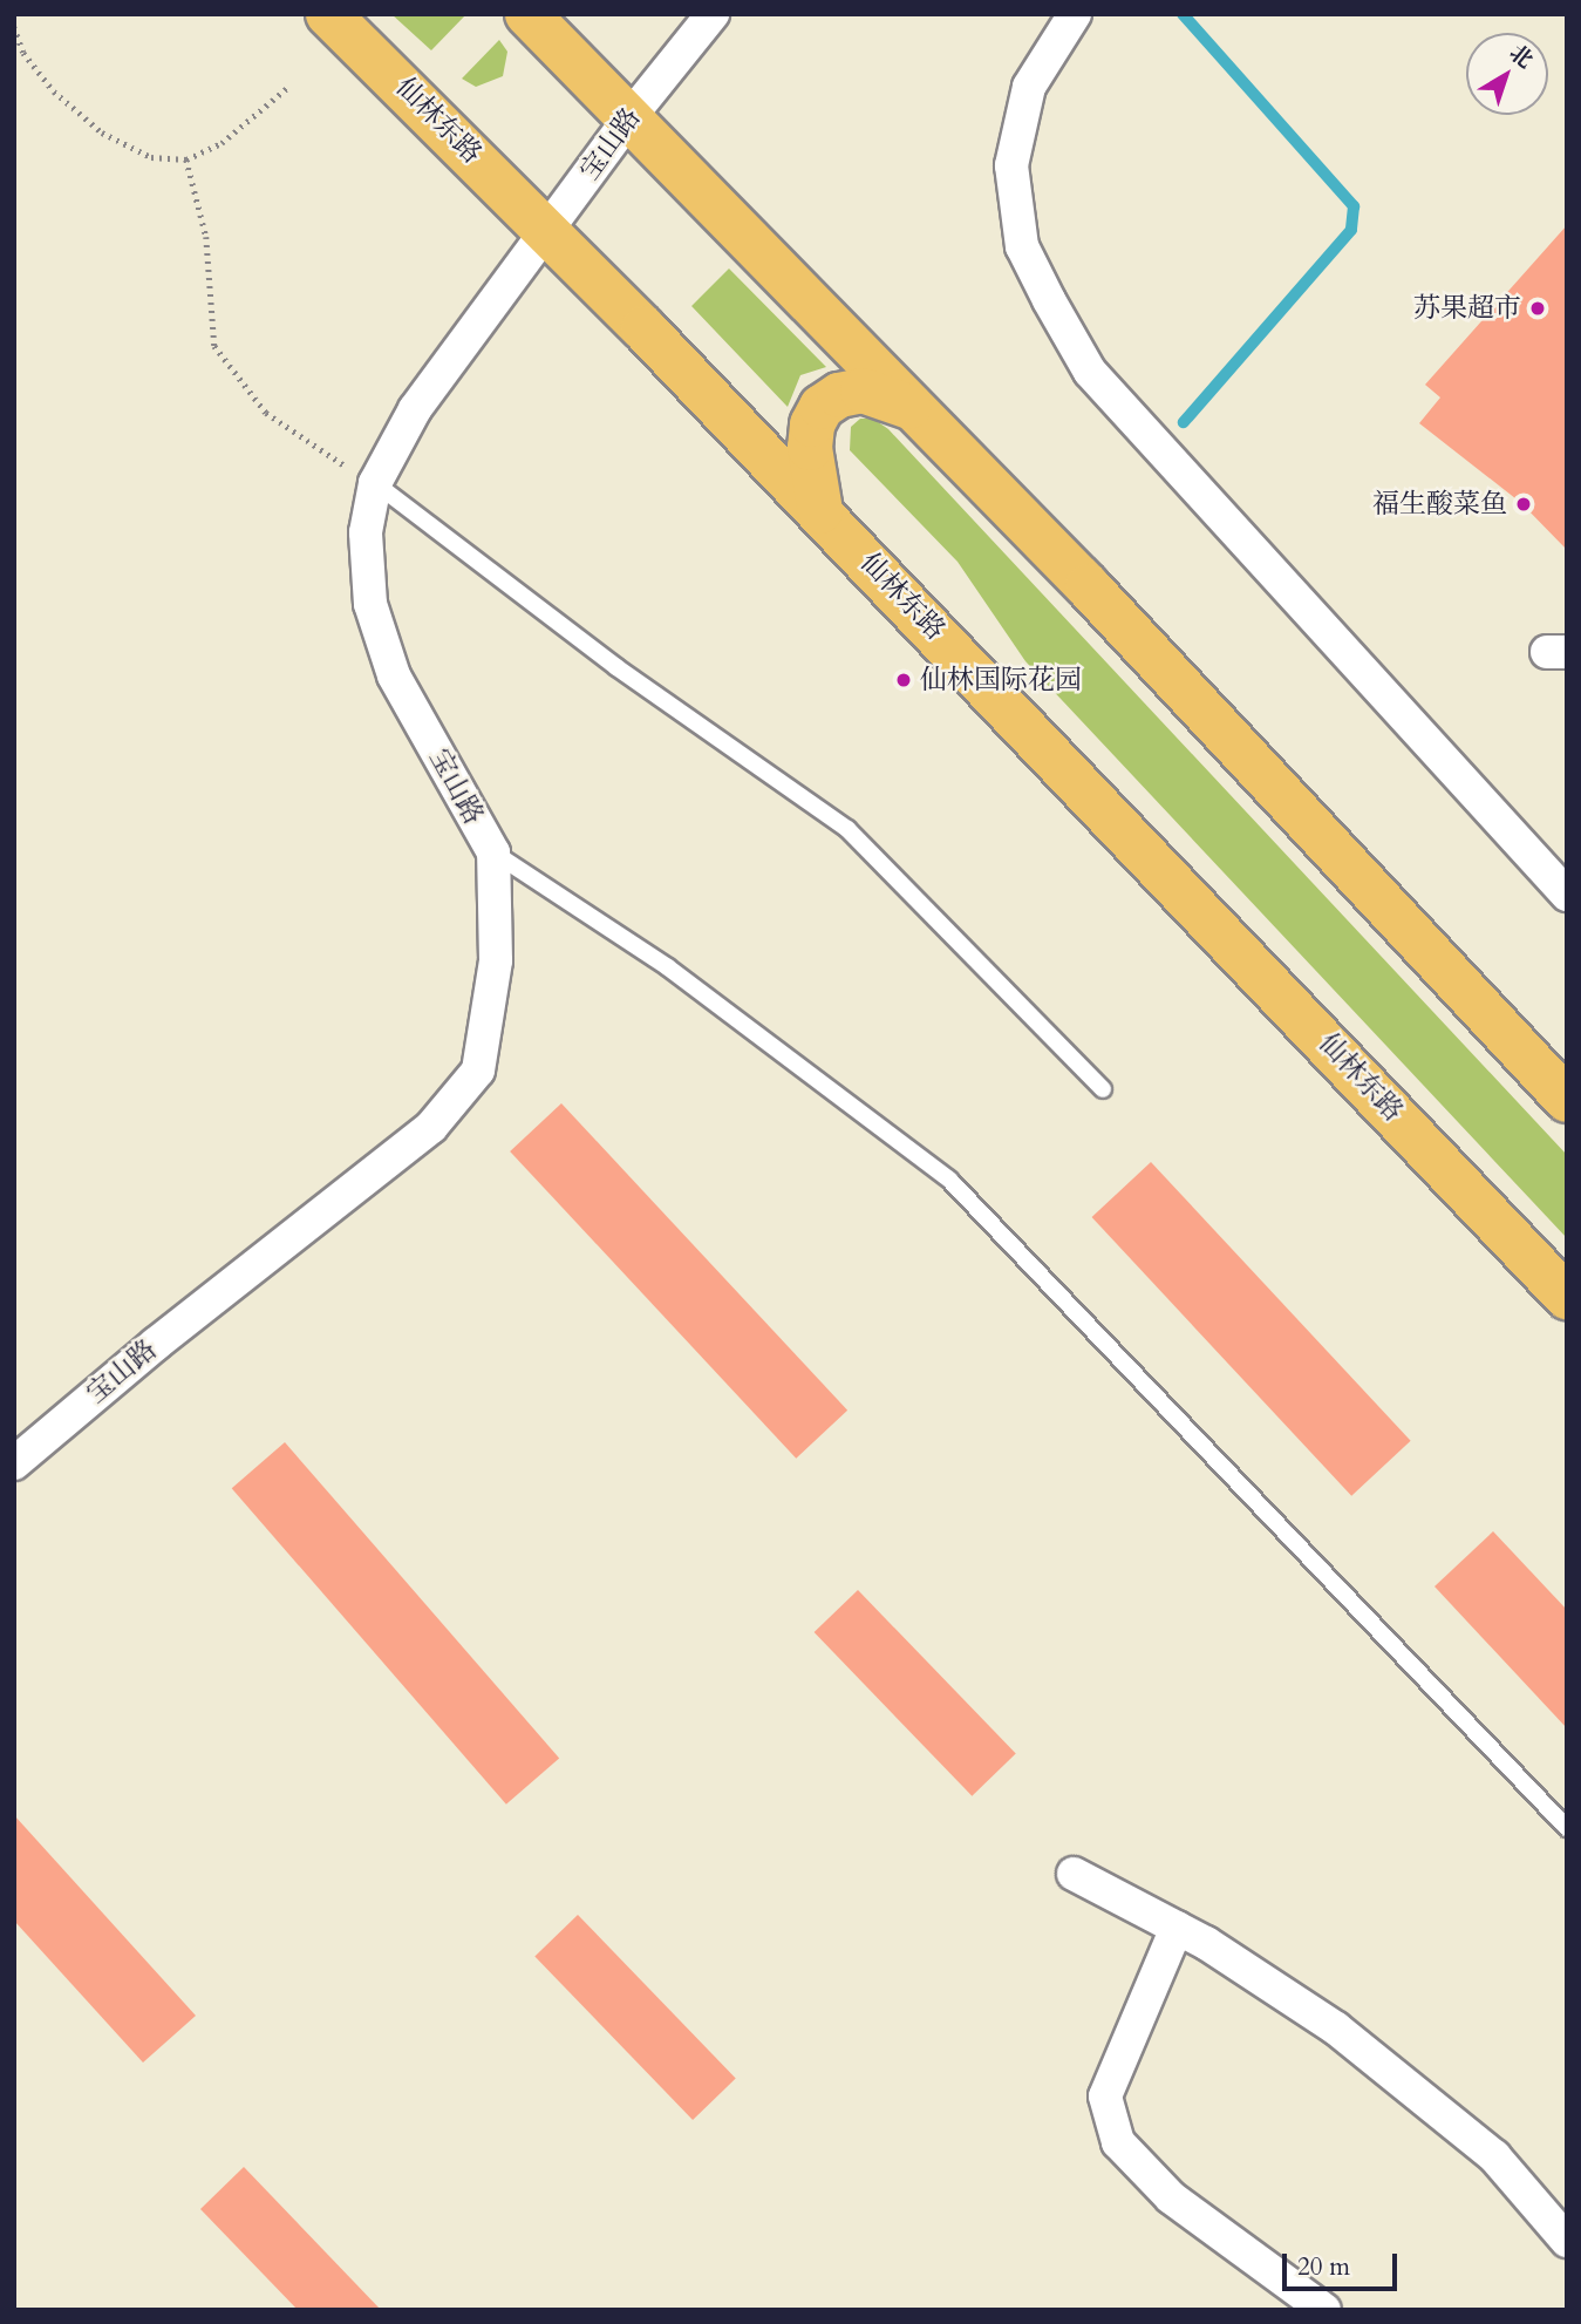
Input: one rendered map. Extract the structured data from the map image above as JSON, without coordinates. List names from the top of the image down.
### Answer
{
  "streets": {
    "main road": ["仙林东路"],
    "street": ["宝山路"]
  },
  "crossings": [
    ["仙林东路", "宝山路"]
  ],
  "places": ["苏果超市", "福生酸菜鱼", "仙林国际花园"],
  "scale_bar": "20 m",
  "north": "top right"
}
